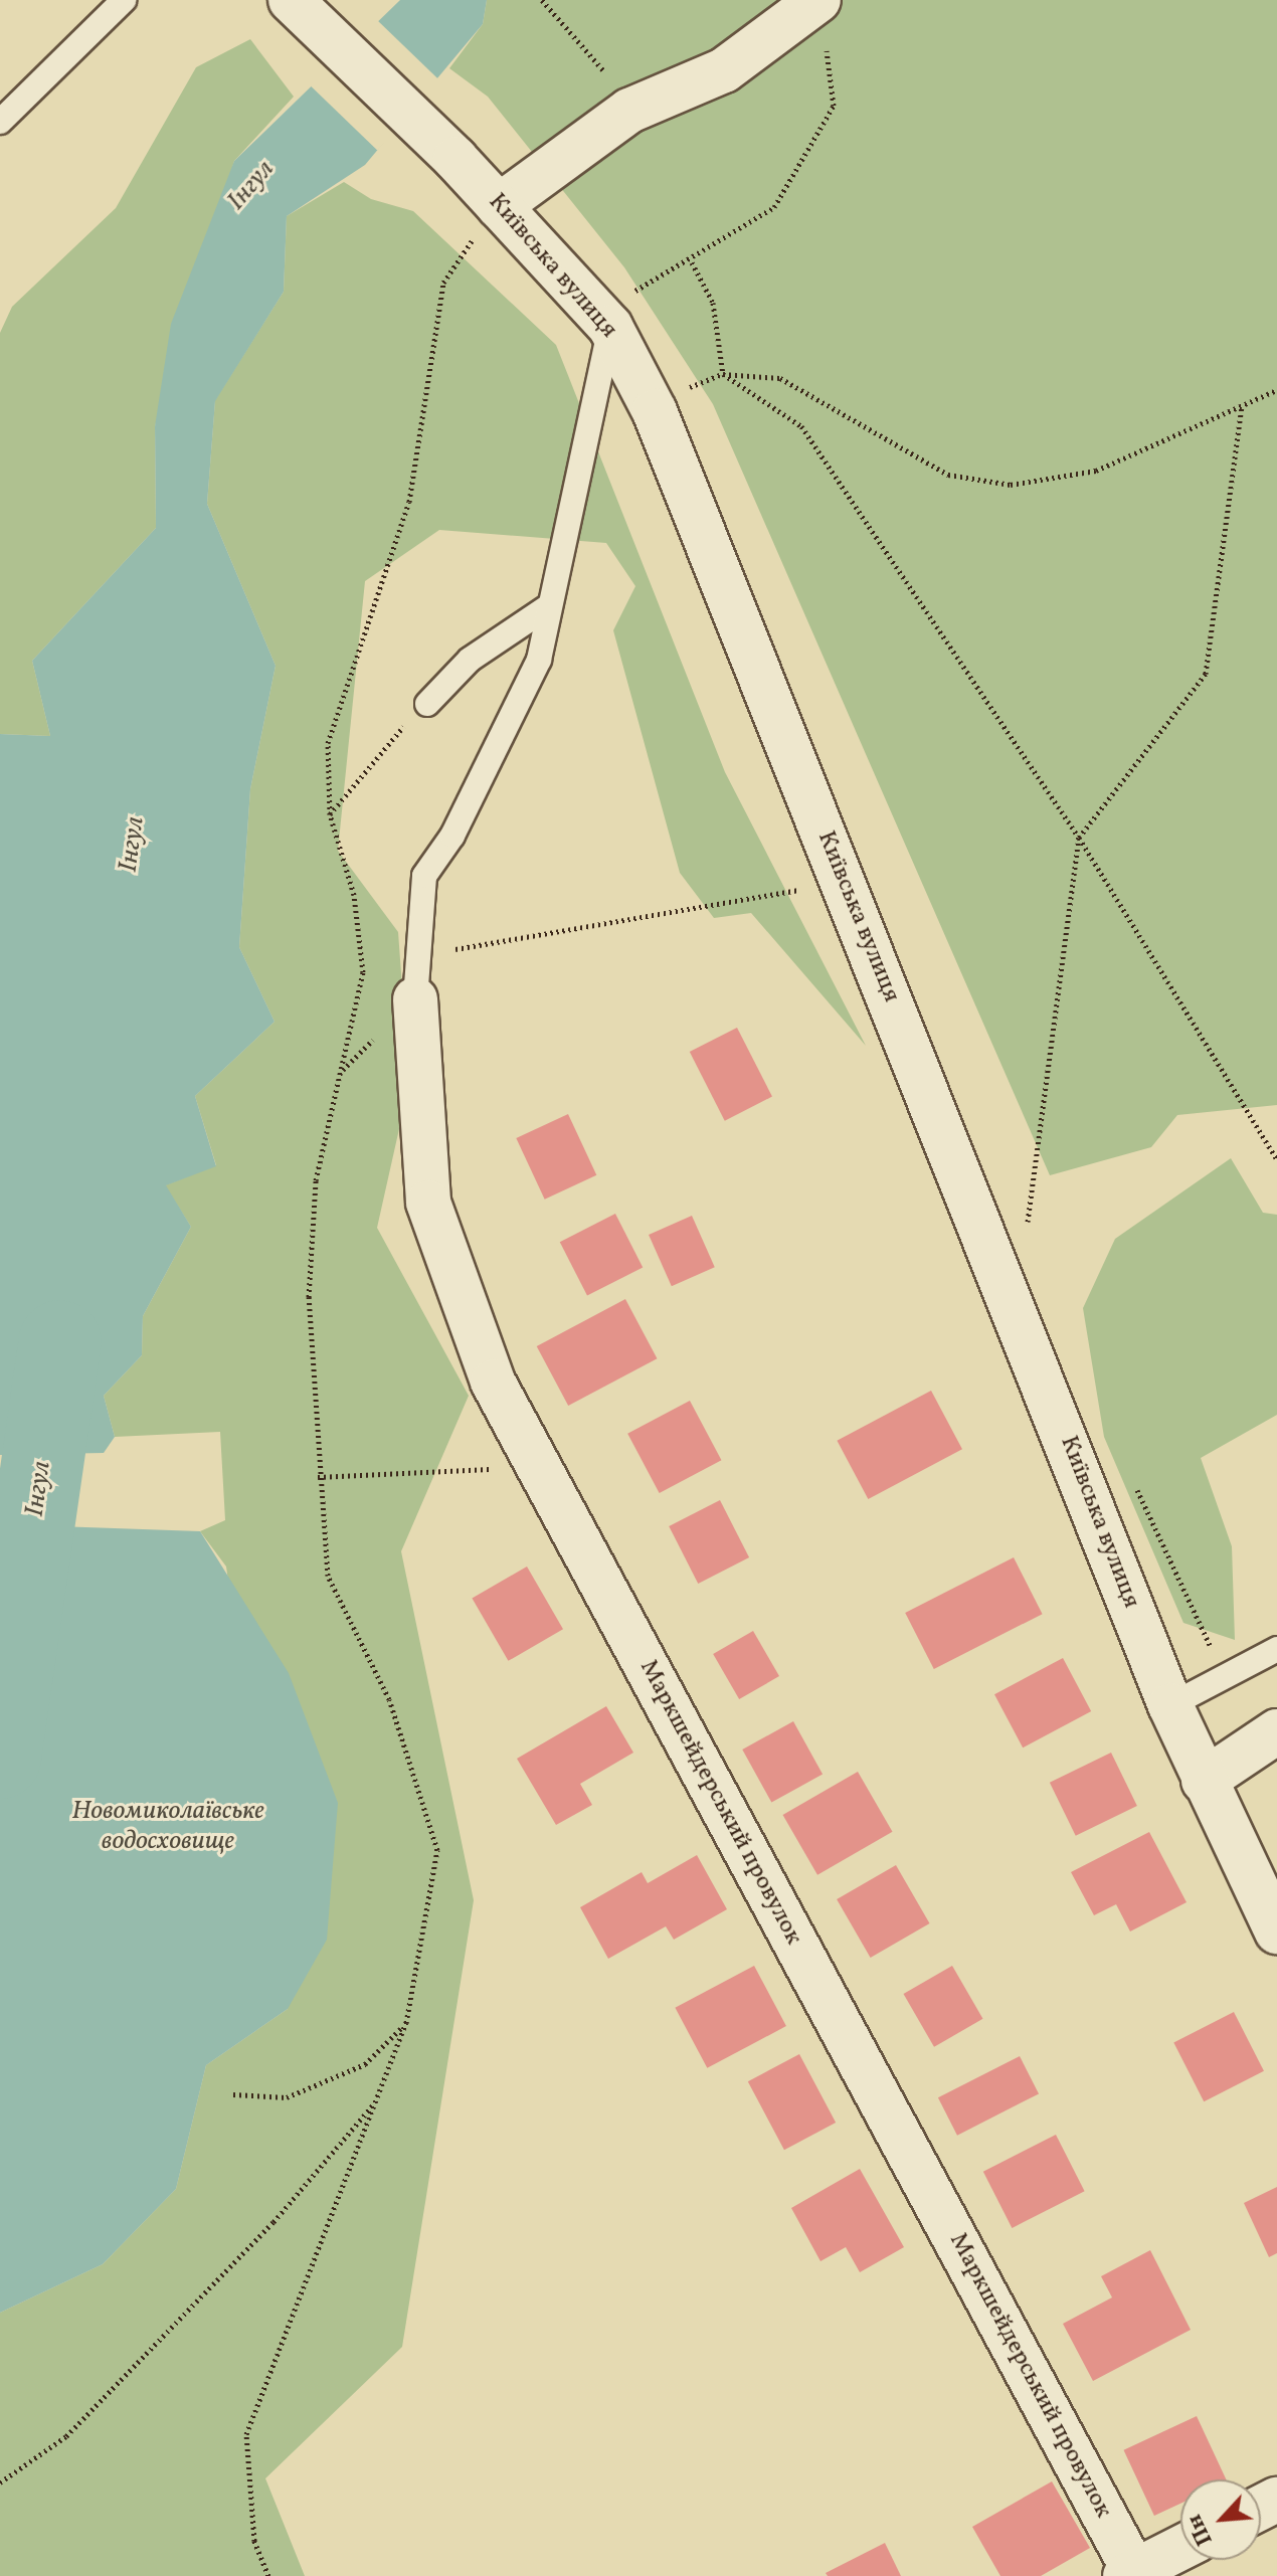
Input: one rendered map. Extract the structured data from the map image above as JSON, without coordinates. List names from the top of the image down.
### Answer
{
  "streets": {
    "street": ["Київська вулиця", "Маркшейдерський провулок"]
  },
  "water": ["Інгул", "Новомиколаївське водосховище"],
  "north": "bottom left"
}
